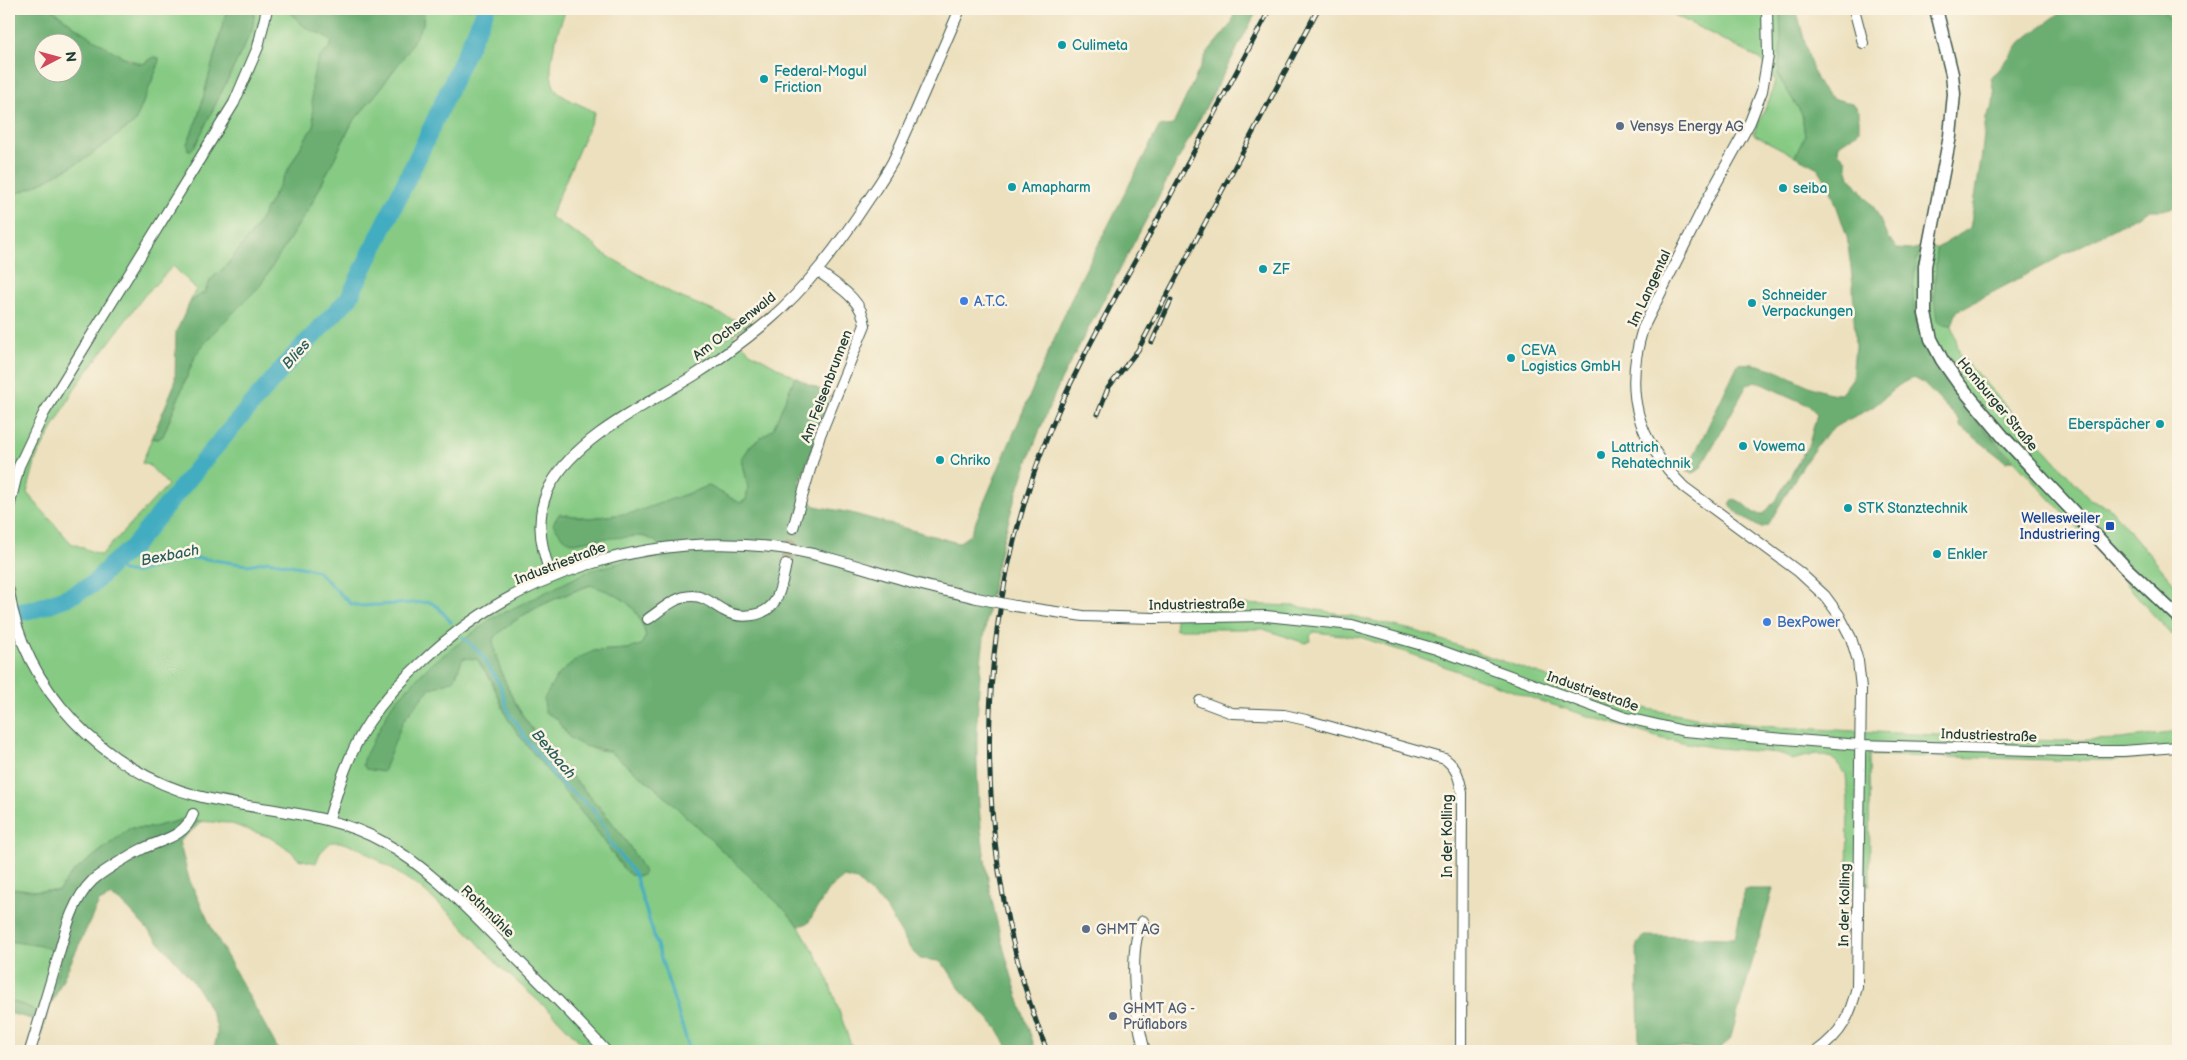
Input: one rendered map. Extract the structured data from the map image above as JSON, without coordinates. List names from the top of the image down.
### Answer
{
  "streets": {
    "main road": ["Homburger Straße"],
    "street": [
      "Im Langental",
      "Am Ochsenwald",
      "Am Felsenbrunnen",
      "Industriestraße",
      "In der Kolling",
      "Rothmühle"
    ]
  },
  "crossings": [
    ["Im Langental", "Industriestraße"],
    ["Im Langental", "In der Kolling"],
    ["Am Ochsenwald", "Am Felsenbrunnen"],
    ["Am Ochsenwald", "Industriestraße"],
    ["Industriestraße", "In der Kolling"],
    ["Industriestraße", "Rothmühle"]
  ],
  "water": ["Blies", "Bexbach"],
  "places": {
    "other": [
      "Culimeta",
      "Federal-Mogul Friction",
      "Vensys Energy AG",
      "Amapharm",
      "seiba",
      "ZF",
      "A.T.C.",
      "Schneider Verpackungen",
      "CEVA Logistics GmbH",
      "Eberspächer",
      "Vowema",
      "Lattrich Rehatechnik",
      "Chriko",
      "STK Stanztechnik",
      "Enkler",
      "BexPower",
      "GHMT AG",
      "GHMT AG - Prüflabors"
    ],
    "transit": ["Wellesweiler Industriering"]
  },
  "north": "right"
}
